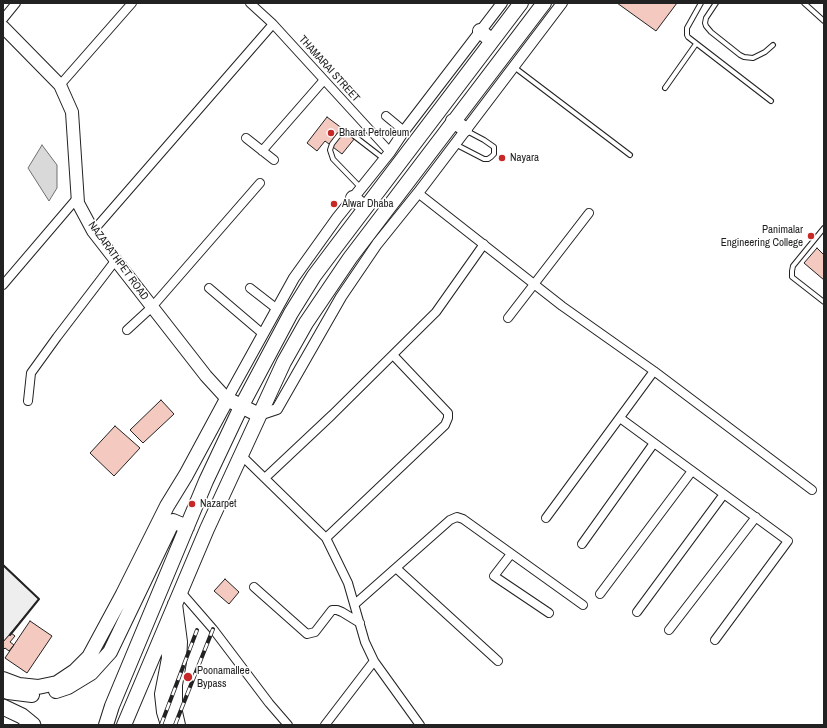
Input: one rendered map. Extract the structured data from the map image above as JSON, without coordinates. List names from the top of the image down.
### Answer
{
  "streets": {
    "main road": ["NAZARATHPET ROAD"],
    "street": ["THAMARAI STREET"]
  },
  "places": [
    "Bharat Petroleum",
    "Nayara",
    "Alwar Dhaba",
    "Panimalar Engineering College",
    "Nazarpet",
    "Poonamallee Bypass"
  ]
}
